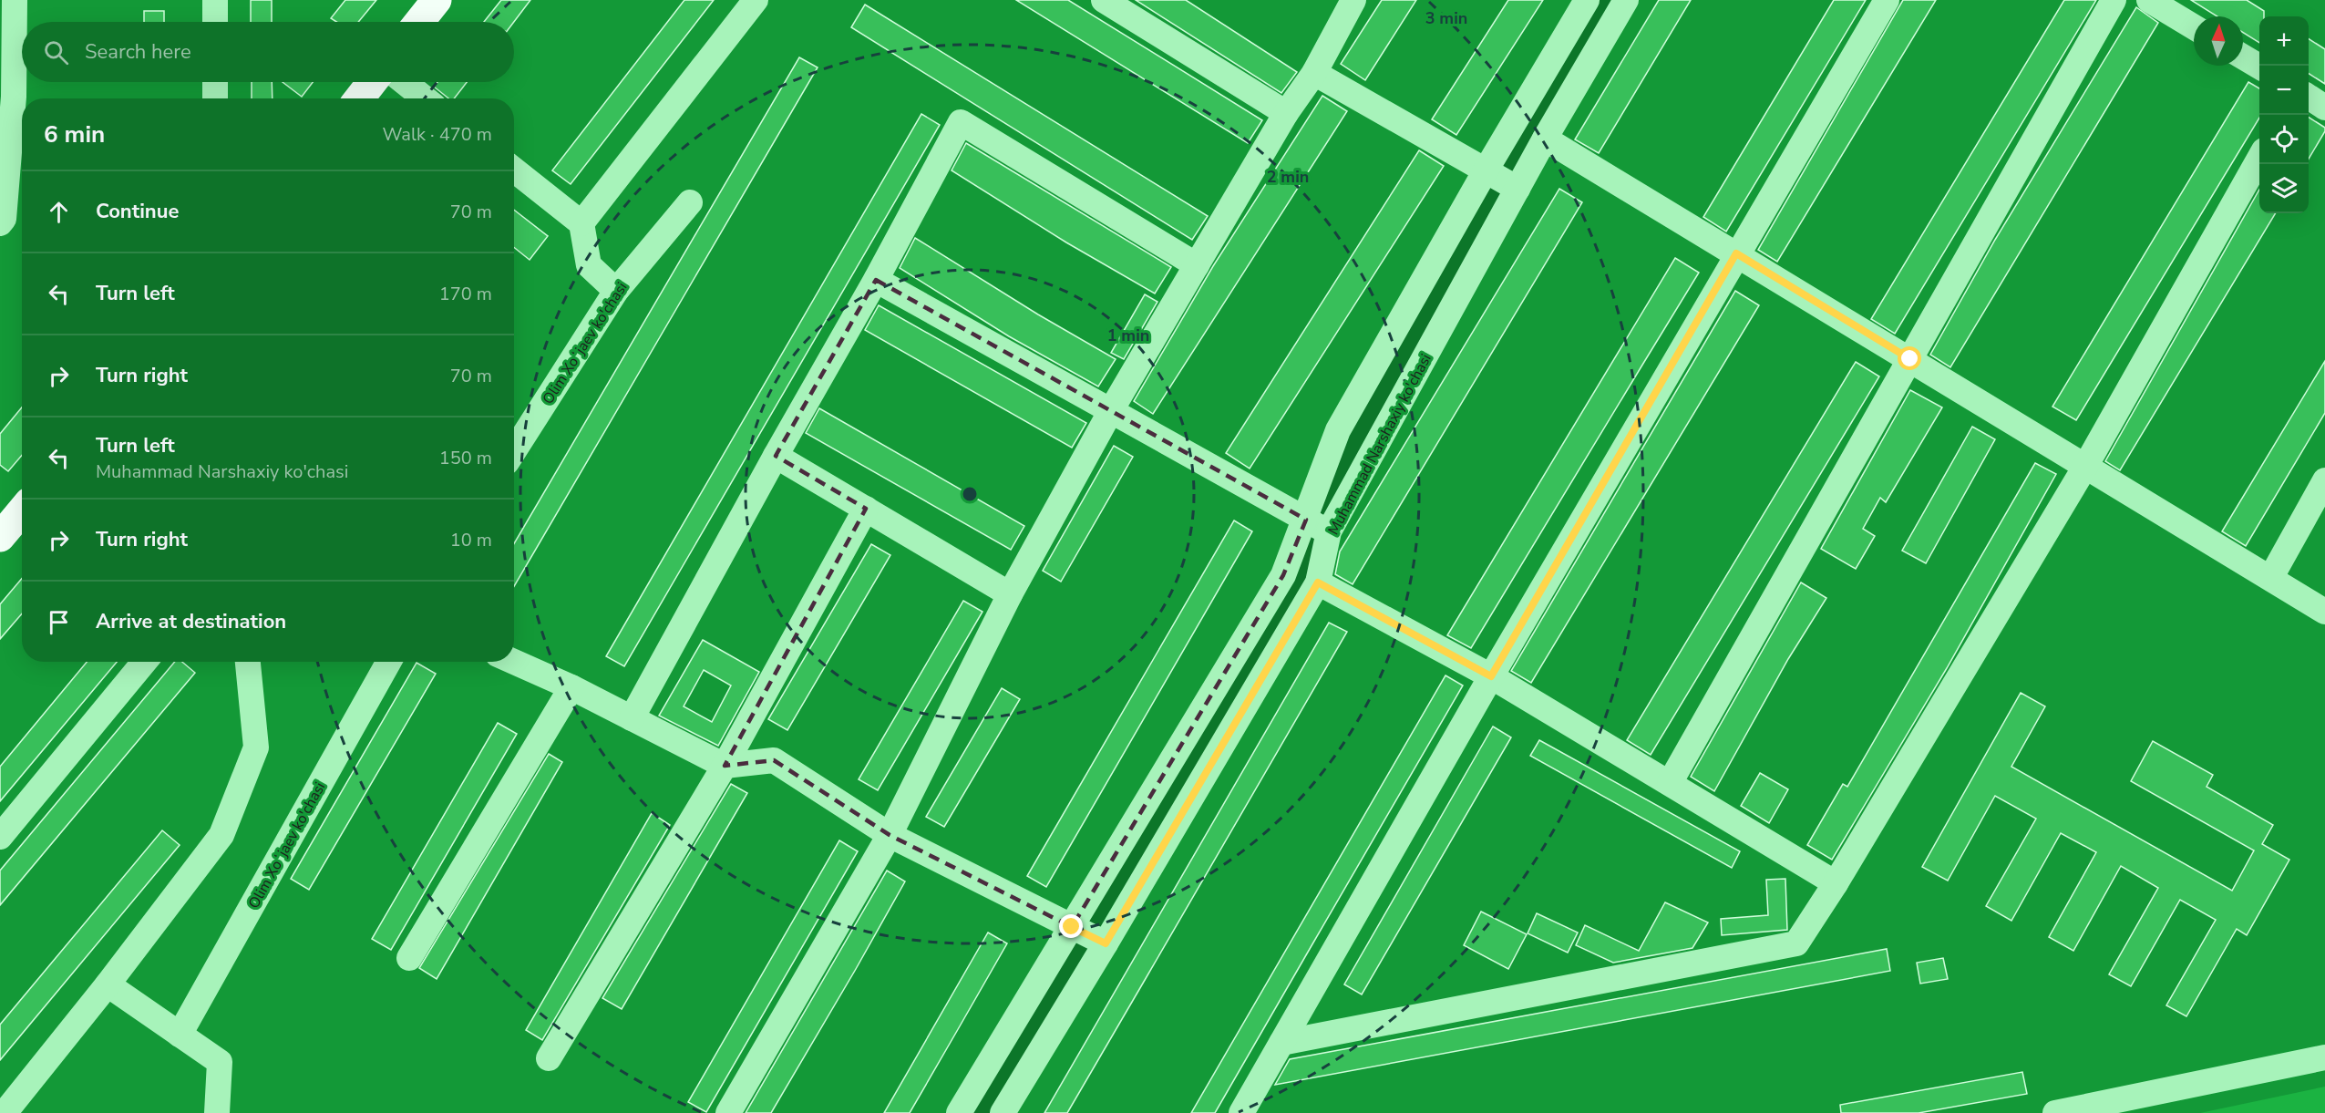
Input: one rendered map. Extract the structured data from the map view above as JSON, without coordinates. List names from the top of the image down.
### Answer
{
  "streets": {
    "street": ["Olim Xoʻjaev ko'chasi", "Muhammad Narshaxiy ko'chasi"]
  },
  "north": "top",
  "page": {
    "map_buttons": ["+", "−"],
    "search": "Search here",
    "heading": ["6 min", "Walk · 470 m"],
    "list": [
      ["Continue", "70 m"],
      ["Turn left", "170 m"],
      ["Turn right", "70 m"],
      ["Turn left", "Muhammad Narshaxiy ko'chasi", "150 m"],
      ["Turn right", "10 m"],
      "Arrive at destination"
    ]
  },
  "rings": ["3 min", "2 min", "1 min"]
}
